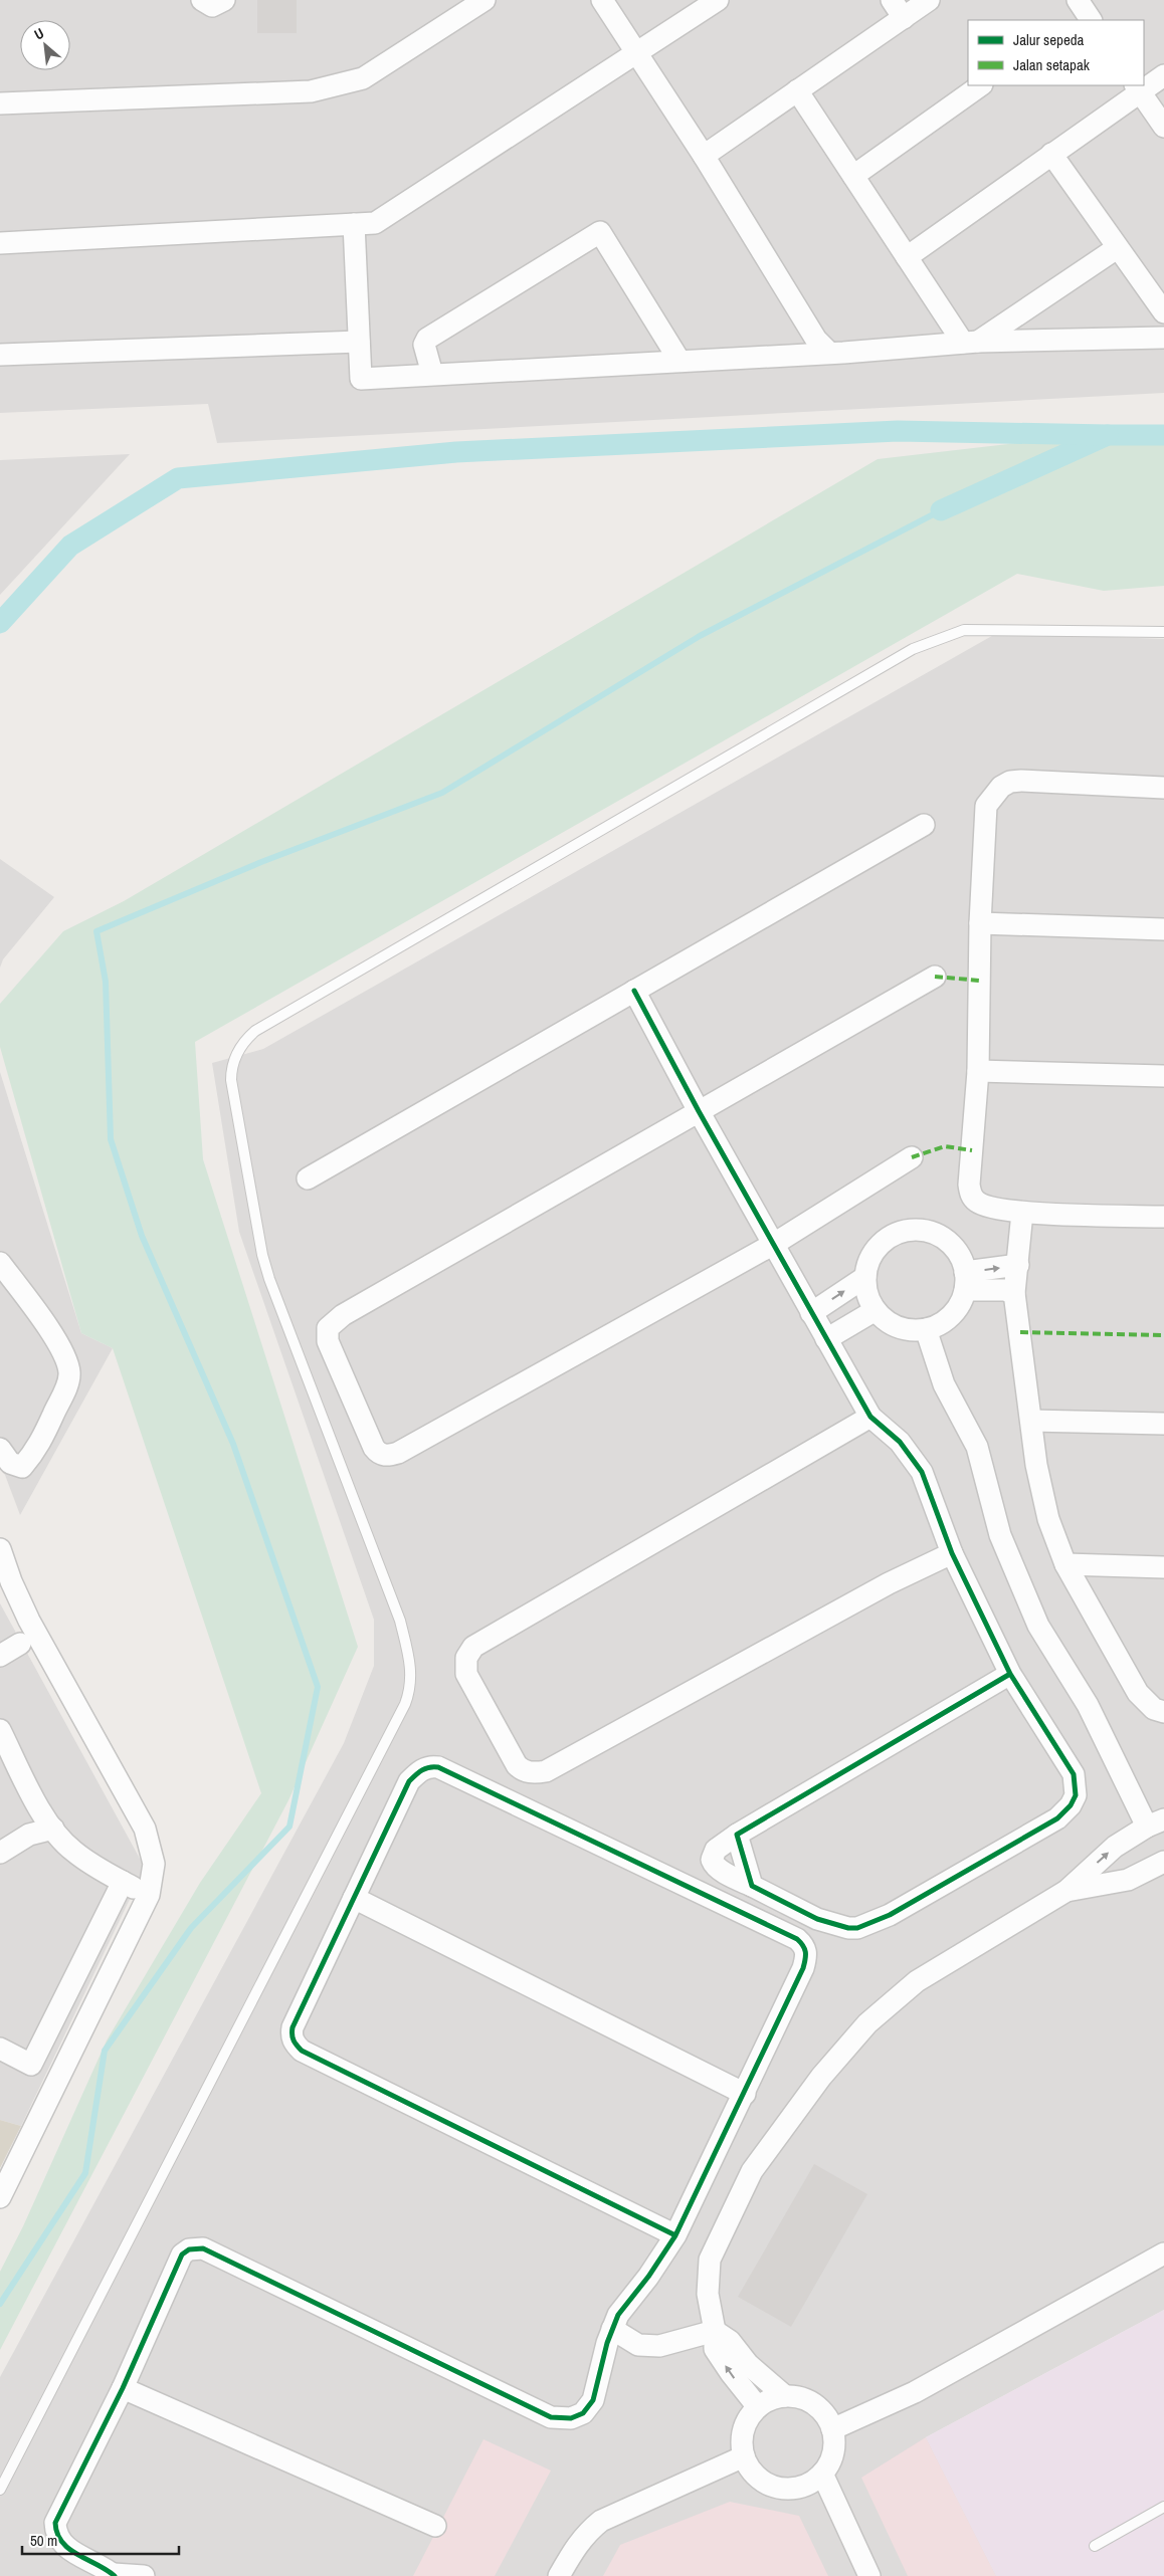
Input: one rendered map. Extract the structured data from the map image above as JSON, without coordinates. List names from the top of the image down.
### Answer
{
  "legend": ["Jalur sepeda", "Jalan setapak"],
  "scale_bar": "50 m",
  "north": "top left"
}
